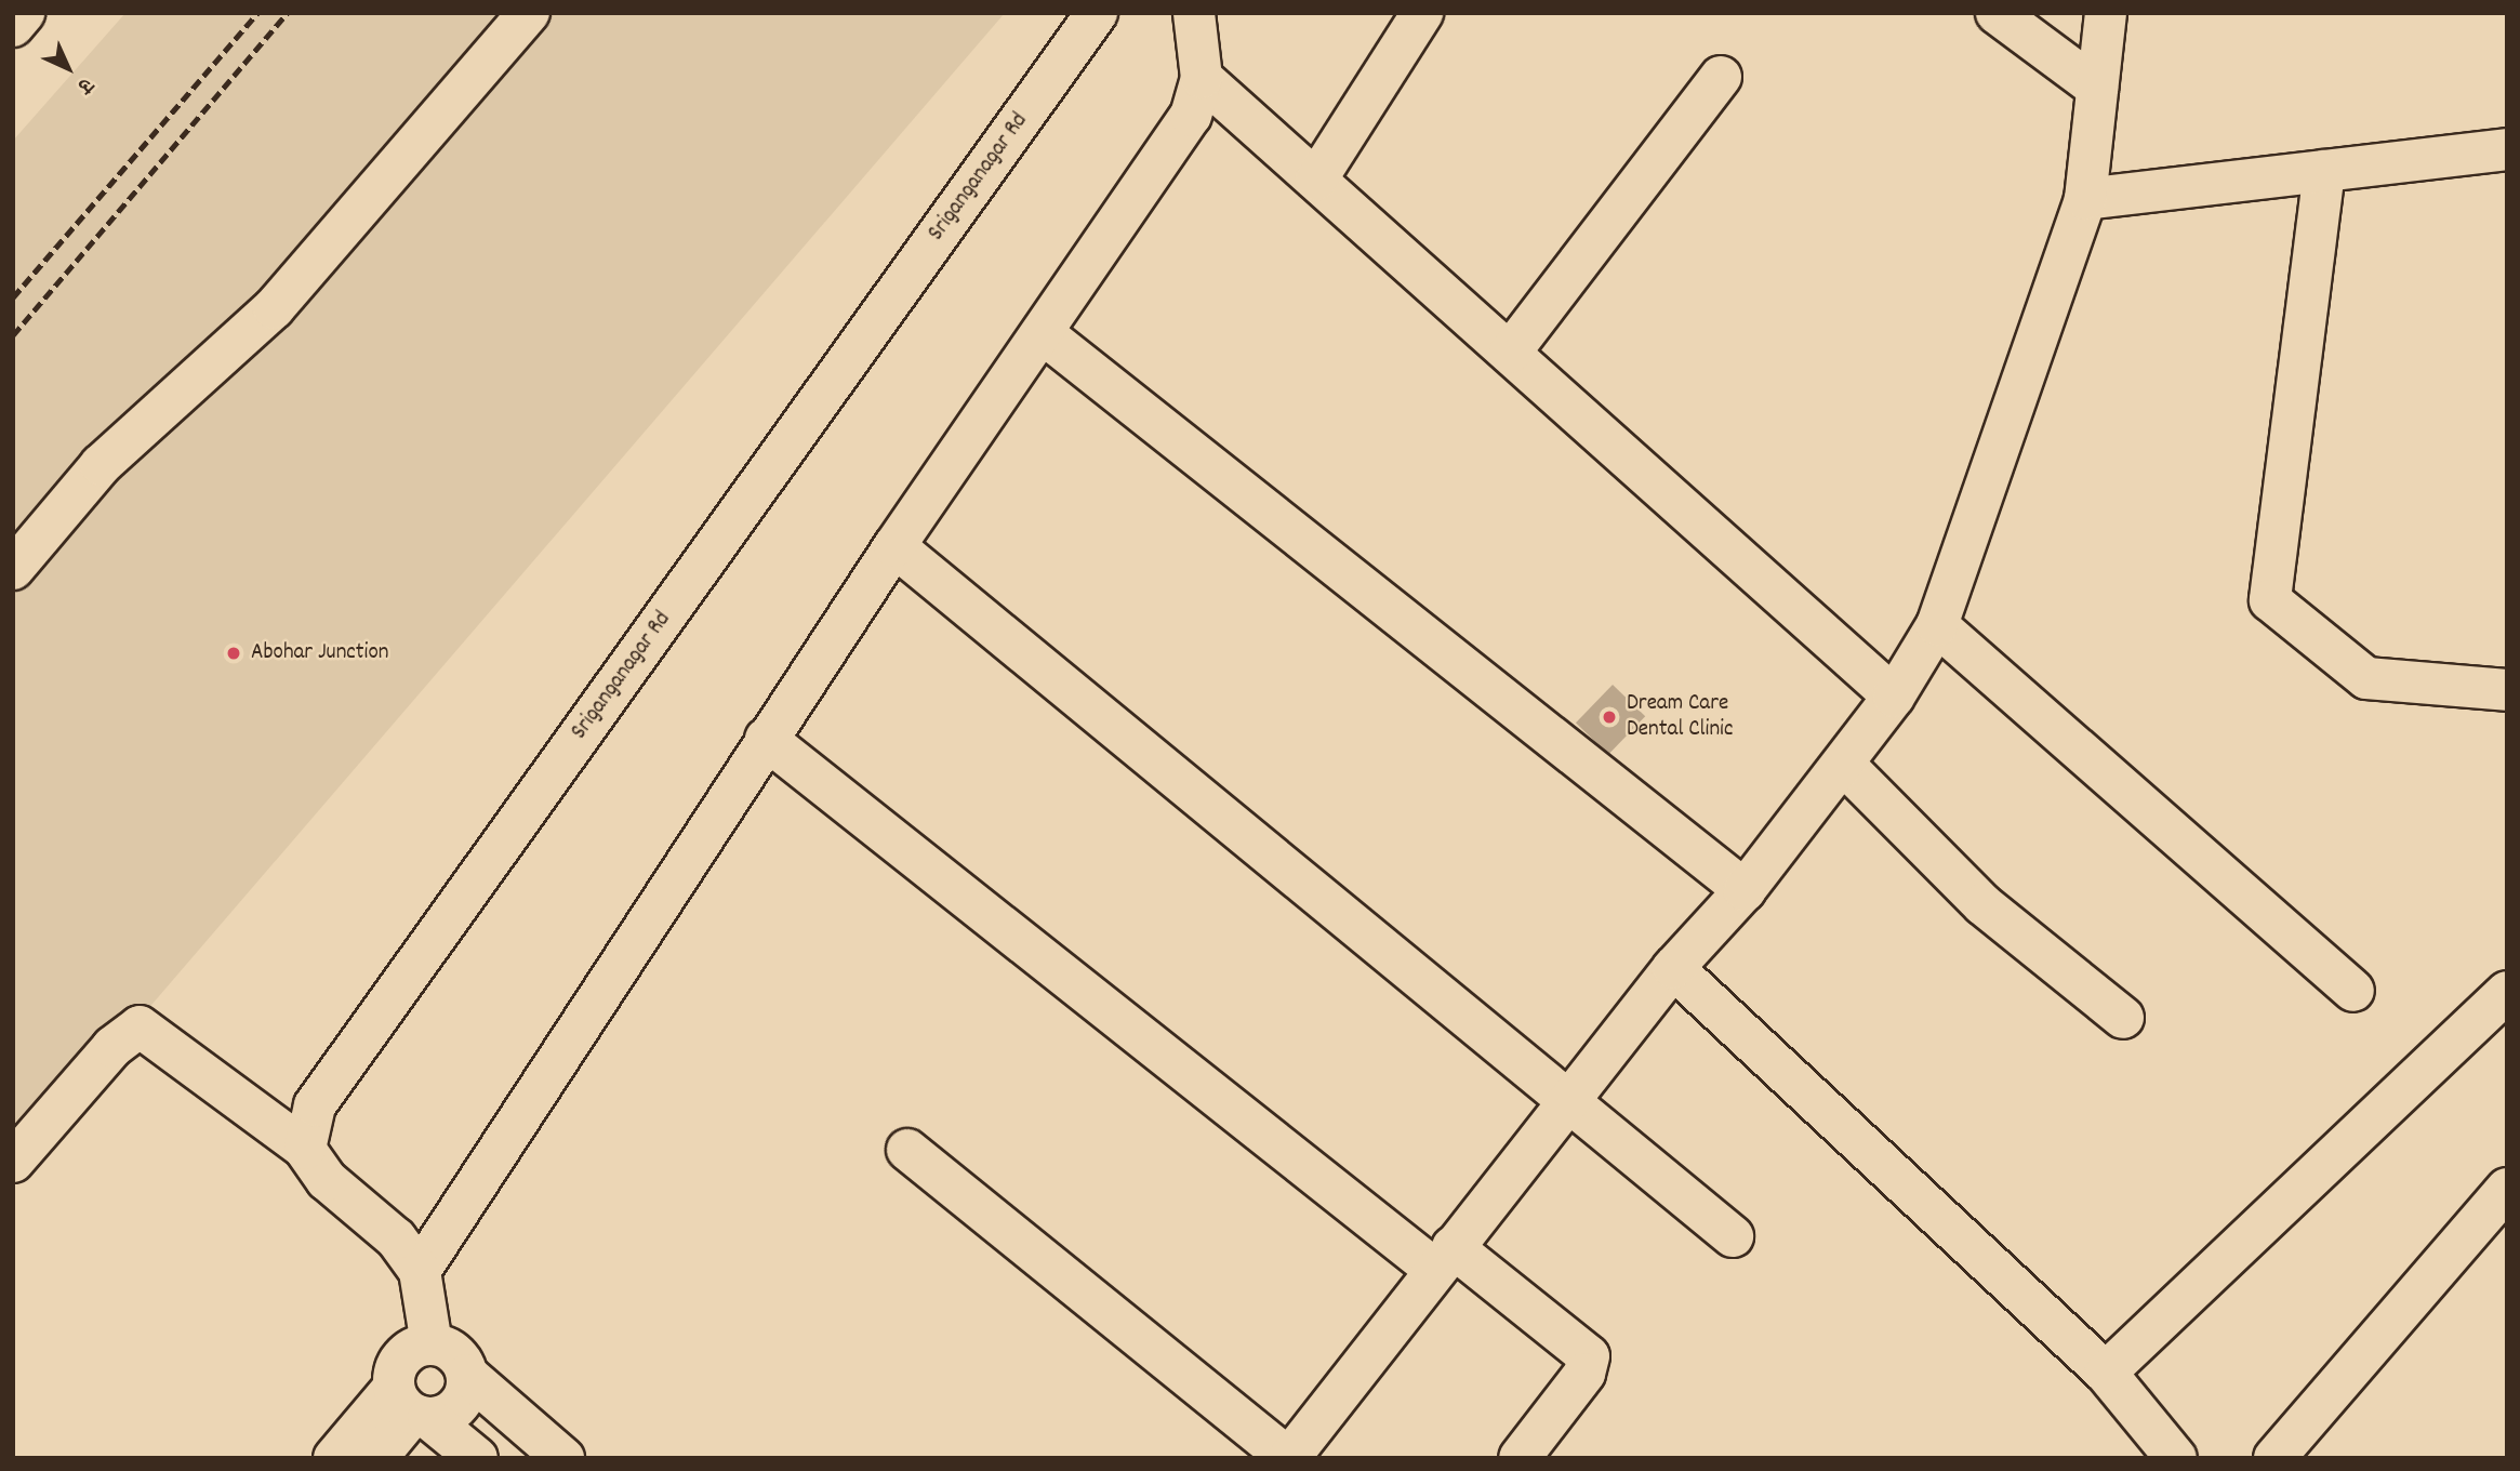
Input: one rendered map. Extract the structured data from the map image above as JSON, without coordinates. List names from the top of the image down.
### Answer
{
  "streets": {
    "street": ["Sriganganagar Rd"]
  },
  "places": ["Abohar Junction", "Dream Care Dental Clinic"],
  "north": "bottom right"
}
